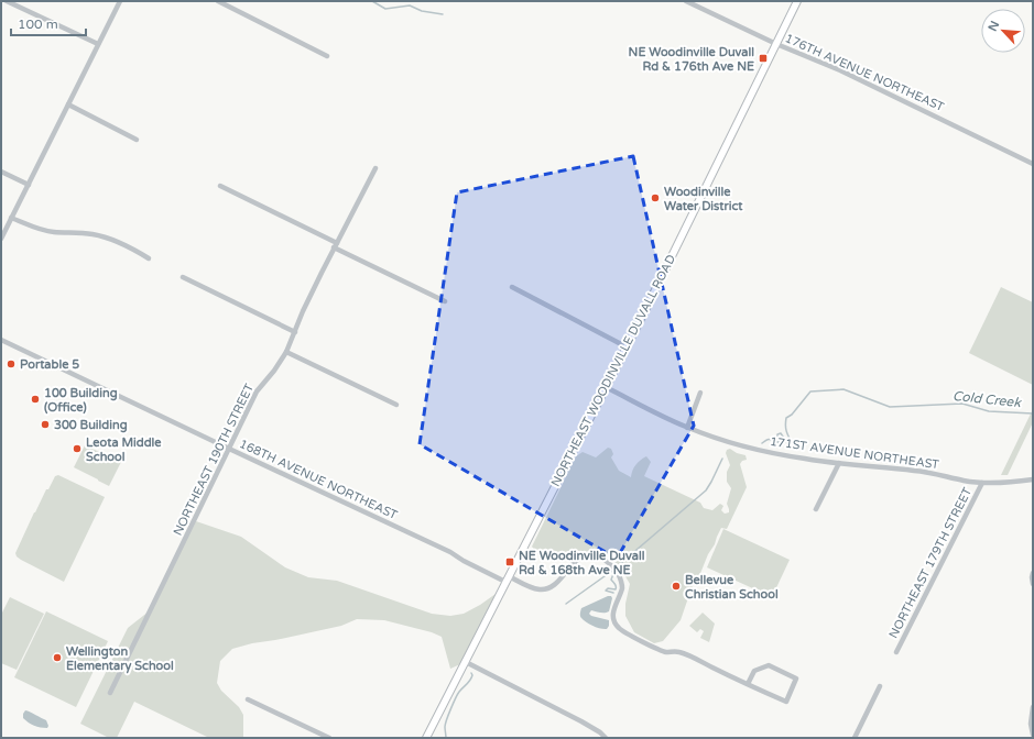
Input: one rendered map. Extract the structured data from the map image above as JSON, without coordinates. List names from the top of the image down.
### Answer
{
  "streets": {
    "main road": ["NORTHEAST WOODINVILLE DUVALL ROAD"],
    "street": [
      "176TH AVENUE NORTHEAST",
      "171ST AVENUE NORTHEAST",
      "NORTHEAST 190TH STREET",
      "168TH AVENUE NORTHEAST",
      "NORTHEAST 179TH STREET"
    ]
  },
  "crossings": [
    ["176TH AVENUE NORTHEAST", "NORTHEAST WOODINVILLE DUVALL ROAD"],
    ["NORTHEAST WOODINVILLE DUVALL ROAD", "171ST AVENUE NORTHEAST"],
    ["NORTHEAST WOODINVILLE DUVALL ROAD", "168TH AVENUE NORTHEAST"],
    ["171ST AVENUE NORTHEAST", "NORTHEAST 179TH STREET"],
    ["NORTHEAST 190TH STREET", "168TH AVENUE NORTHEAST"]
  ],
  "water": ["Cold Creek"],
  "places": {
    "transit": ["NE Woodinville Duvall Rd & 176th Ave NE", "NE Woodinville Duvall Rd & 168th Ave NE"],
    "other": [
      "Woodinville Water District",
      "Portable 5",
      "100 Building (Office)",
      "300 Building",
      "Leota Middle School",
      "Bellevue Christian School",
      "Wellington Elementary School"
    ]
  },
  "scale_bar": "100 m",
  "north": "top left"
}
